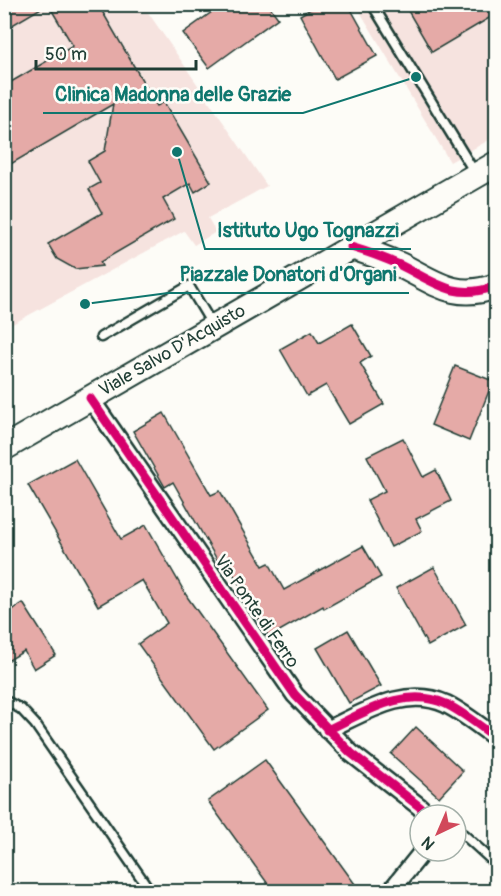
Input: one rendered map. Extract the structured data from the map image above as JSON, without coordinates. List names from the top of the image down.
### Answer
{
  "streets": {
    "main road": ["Viale Salvo D'Acquisto"],
    "street": ["Via Ponte di Ferro"]
  },
  "crossings": [
    ["Viale Salvo D'Acquisto", "Via Ponte di Ferro"]
  ],
  "places": ["Clinica Madonna delle Grazie", "Istituto Ugo Tognazzi", "Piazzale Donatori d'Organi"],
  "scale_bar": "50 m",
  "north": "bottom left"
}
